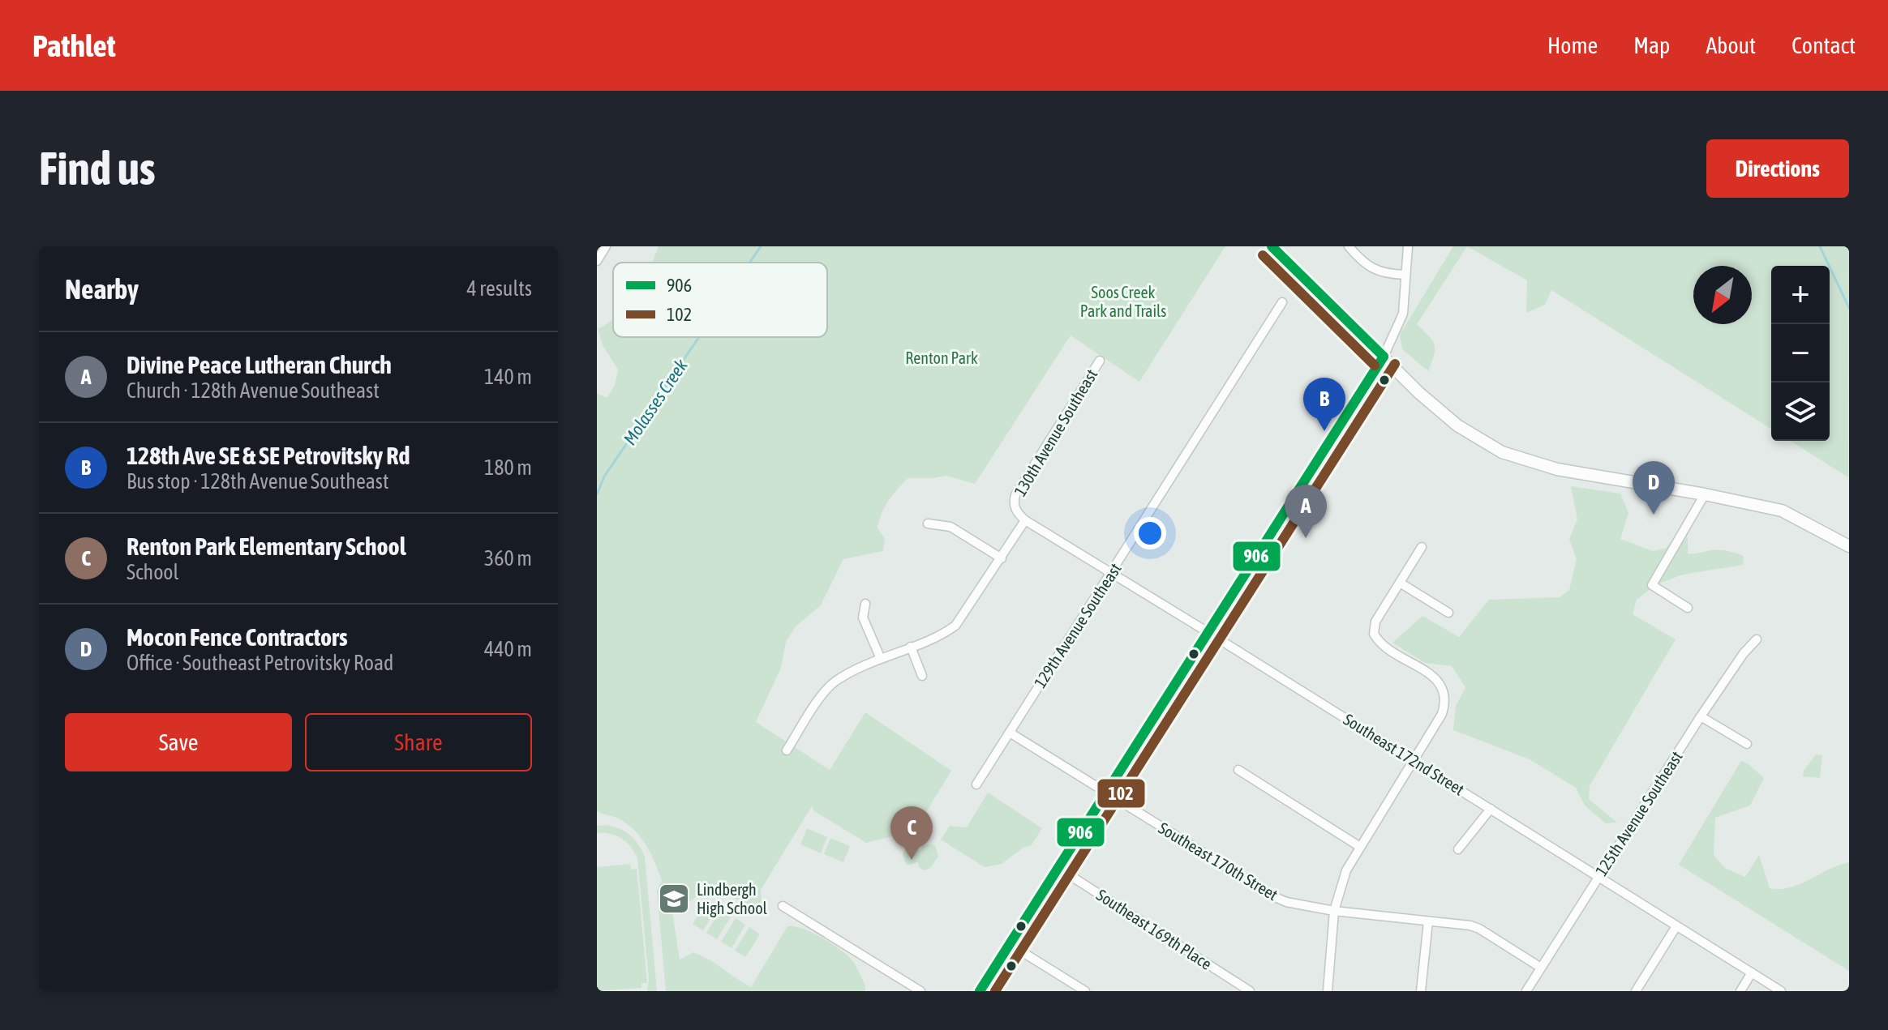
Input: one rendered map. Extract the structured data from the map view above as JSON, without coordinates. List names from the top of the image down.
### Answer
{
  "streets": {
    "street": [
      "130th Avenue Southeast",
      "129th Avenue Southeast",
      "Southeast 172nd Street",
      "125th Avenue Southeast",
      "Southeast 170th Street",
      "Southeast 169th Place"
    ]
  },
  "crossings": [
    ["130th Avenue Southeast", "Southeast 172nd Street"],
    ["129th Avenue Southeast", "Southeast 172nd Street"],
    ["129th Avenue Southeast", "Southeast 170th Street"],
    ["Southeast 172nd Street", "125th Avenue Southeast"],
    ["125th Avenue Southeast", "Southeast 170th Street"]
  ],
  "water": ["Molasses Creek"],
  "parks": ["Soos Creek Park and Trails", "Renton Park"],
  "places": {
    "school or university": ["Lindbergh High School"]
  },
  "lines": ["transit line 906", "transit line 102"],
  "legend": ["906", "102"],
  "north": "bottom left",
  "page": {
    "header": "Pathlet",
    "nav": [
      "Home",
      "Map",
      "About",
      "Contact"
    ],
    "buttons": [
      "Directions",
      ["Save", "Share"]
    ],
    "title": "Find us",
    "heading": ["Nearby", "4 results"],
    "map_buttons": ["+", "−"],
    "list": [
      {
        "mark": "A",
        "name": "Divine Peace Lutheran Church",
        "note": "Church · 128th Avenue Southeast",
        "value": "140 m"
      },
      {
        "mark": "B",
        "name": "128th Ave SE & SE Petrovitsky Rd",
        "note": "Bus stop · 128th Avenue Southeast",
        "value": "180 m"
      },
      {
        "mark": "C",
        "name": "Renton Park Elementary School",
        "note": "School",
        "value": "360 m"
      },
      {
        "mark": "D",
        "name": "Mocon Fence Contractors",
        "note": "Office · Southeast Petrovitsky Road",
        "value": "440 m"
      }
    ],
    "pins": [
      "B",
      "D",
      "A",
      "C"
    ]
  }
}
